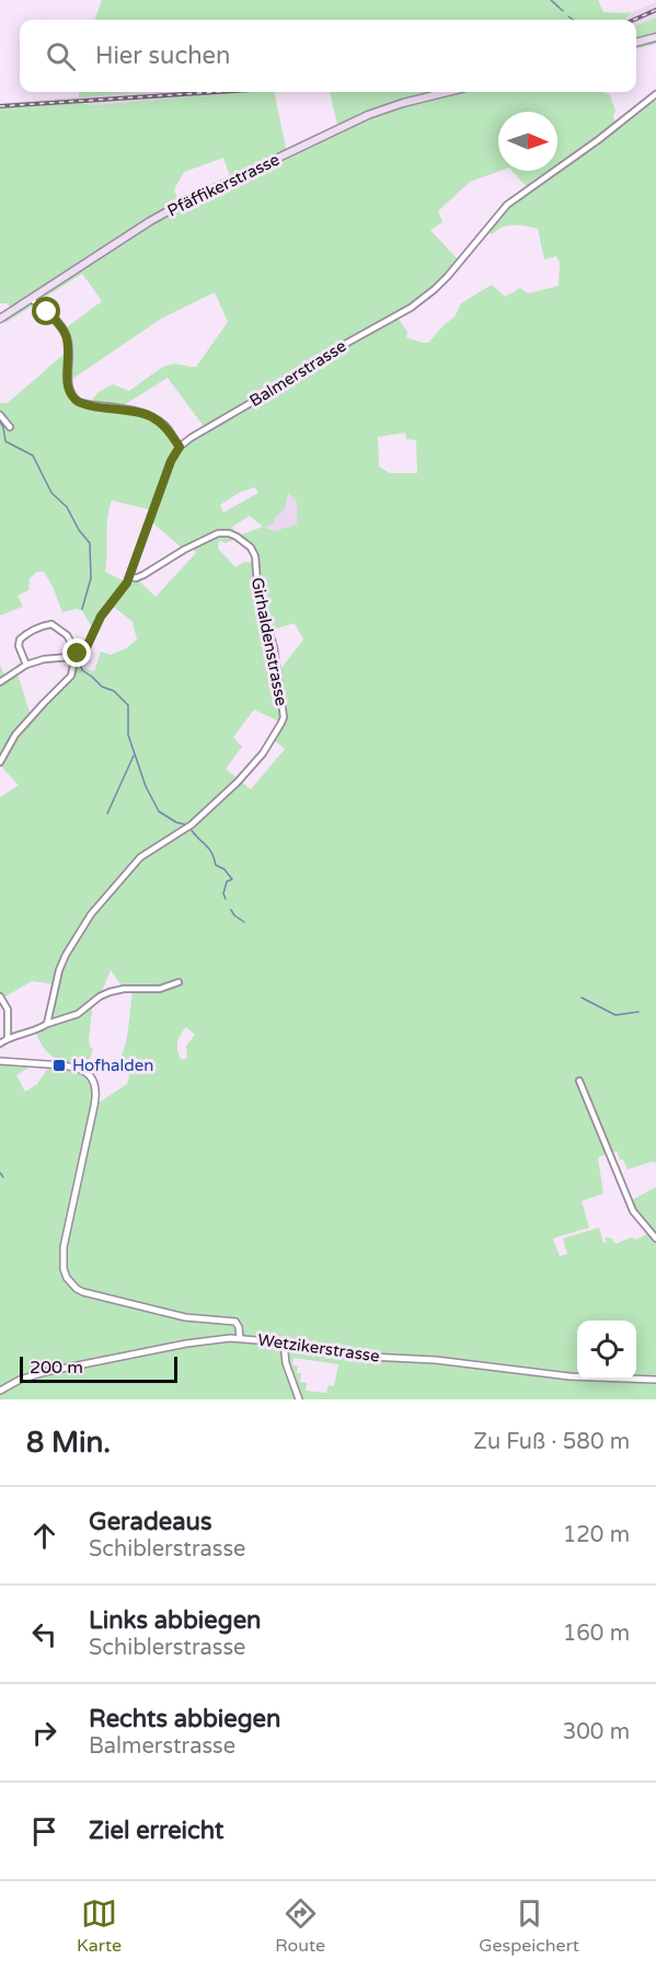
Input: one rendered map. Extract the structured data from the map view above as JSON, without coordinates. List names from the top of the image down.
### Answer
{
  "streets": {
    "main road": ["Pfäffikerstrasse"],
    "street": ["Balmerstrasse", "Girhaldenstrasse", "Wetzikerstrasse"]
  },
  "places": {
    "transit": ["Hofhalden"]
  },
  "scale_bar": "200 m",
  "north": "right",
  "page": {
    "search": "Hier suchen",
    "scale": "200 m",
    "heading": ["8 Min.", "Zu Fuß · 580 m"],
    "list": [
      ["Geradeaus", "Schiblerstrasse", "120 m"],
      ["Links abbiegen", "Schiblerstrasse", "160 m"],
      ["Rechts abbiegen", "Balmerstrasse", "300 m"],
      "Ziel erreicht"
    ],
    "nav": ["Karte", "Route", "Gespeichert"]
  }
}
